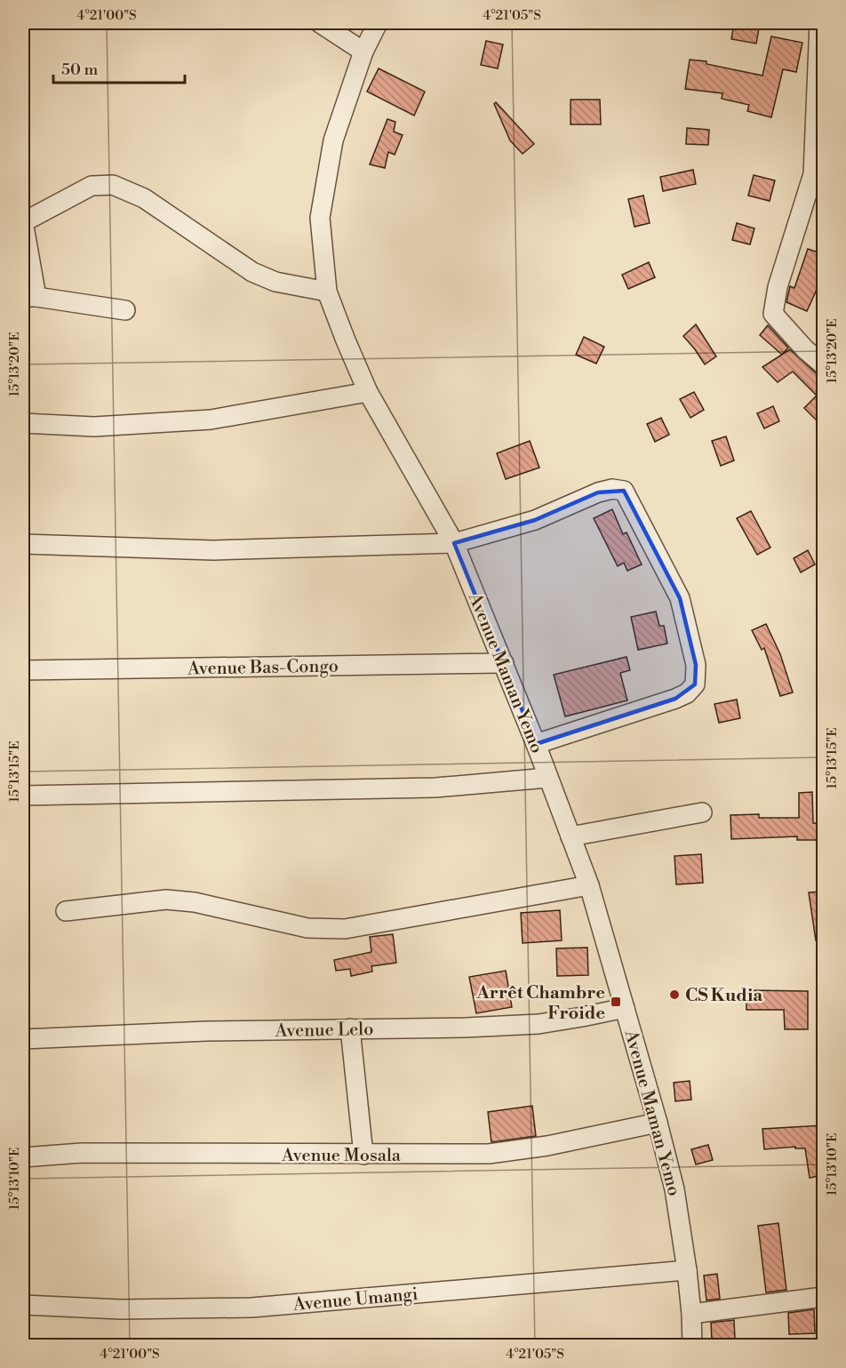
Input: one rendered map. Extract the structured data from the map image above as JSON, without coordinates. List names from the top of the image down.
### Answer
{
  "streets": {
    "street": [
      "Avenue Bas-Congo",
      "Avenue Maman Yemo",
      "Avenue Lelo",
      "Avenue Mosala",
      "Avenue Umangi"
    ]
  },
  "crossings": [
    ["Avenue Bas-Congo", "Avenue Maman Yemo"],
    ["Avenue Maman Yemo", "Avenue Lelo"],
    ["Avenue Maman Yemo", "Avenue Mosala"],
    ["Avenue Maman Yemo", "Avenue Umangi"]
  ],
  "places": {
    "other": ["CS Kudia"],
    "transit": ["Arrêt Chambre Froide"]
  },
  "scale_bar": "50 m",
  "coordinates": [
    "4°21'00\"S",
    "4°21'05\"S",
    "15°13'20\"E",
    "15°13'15\"E",
    "15°13'10\"E"
  ]
}
